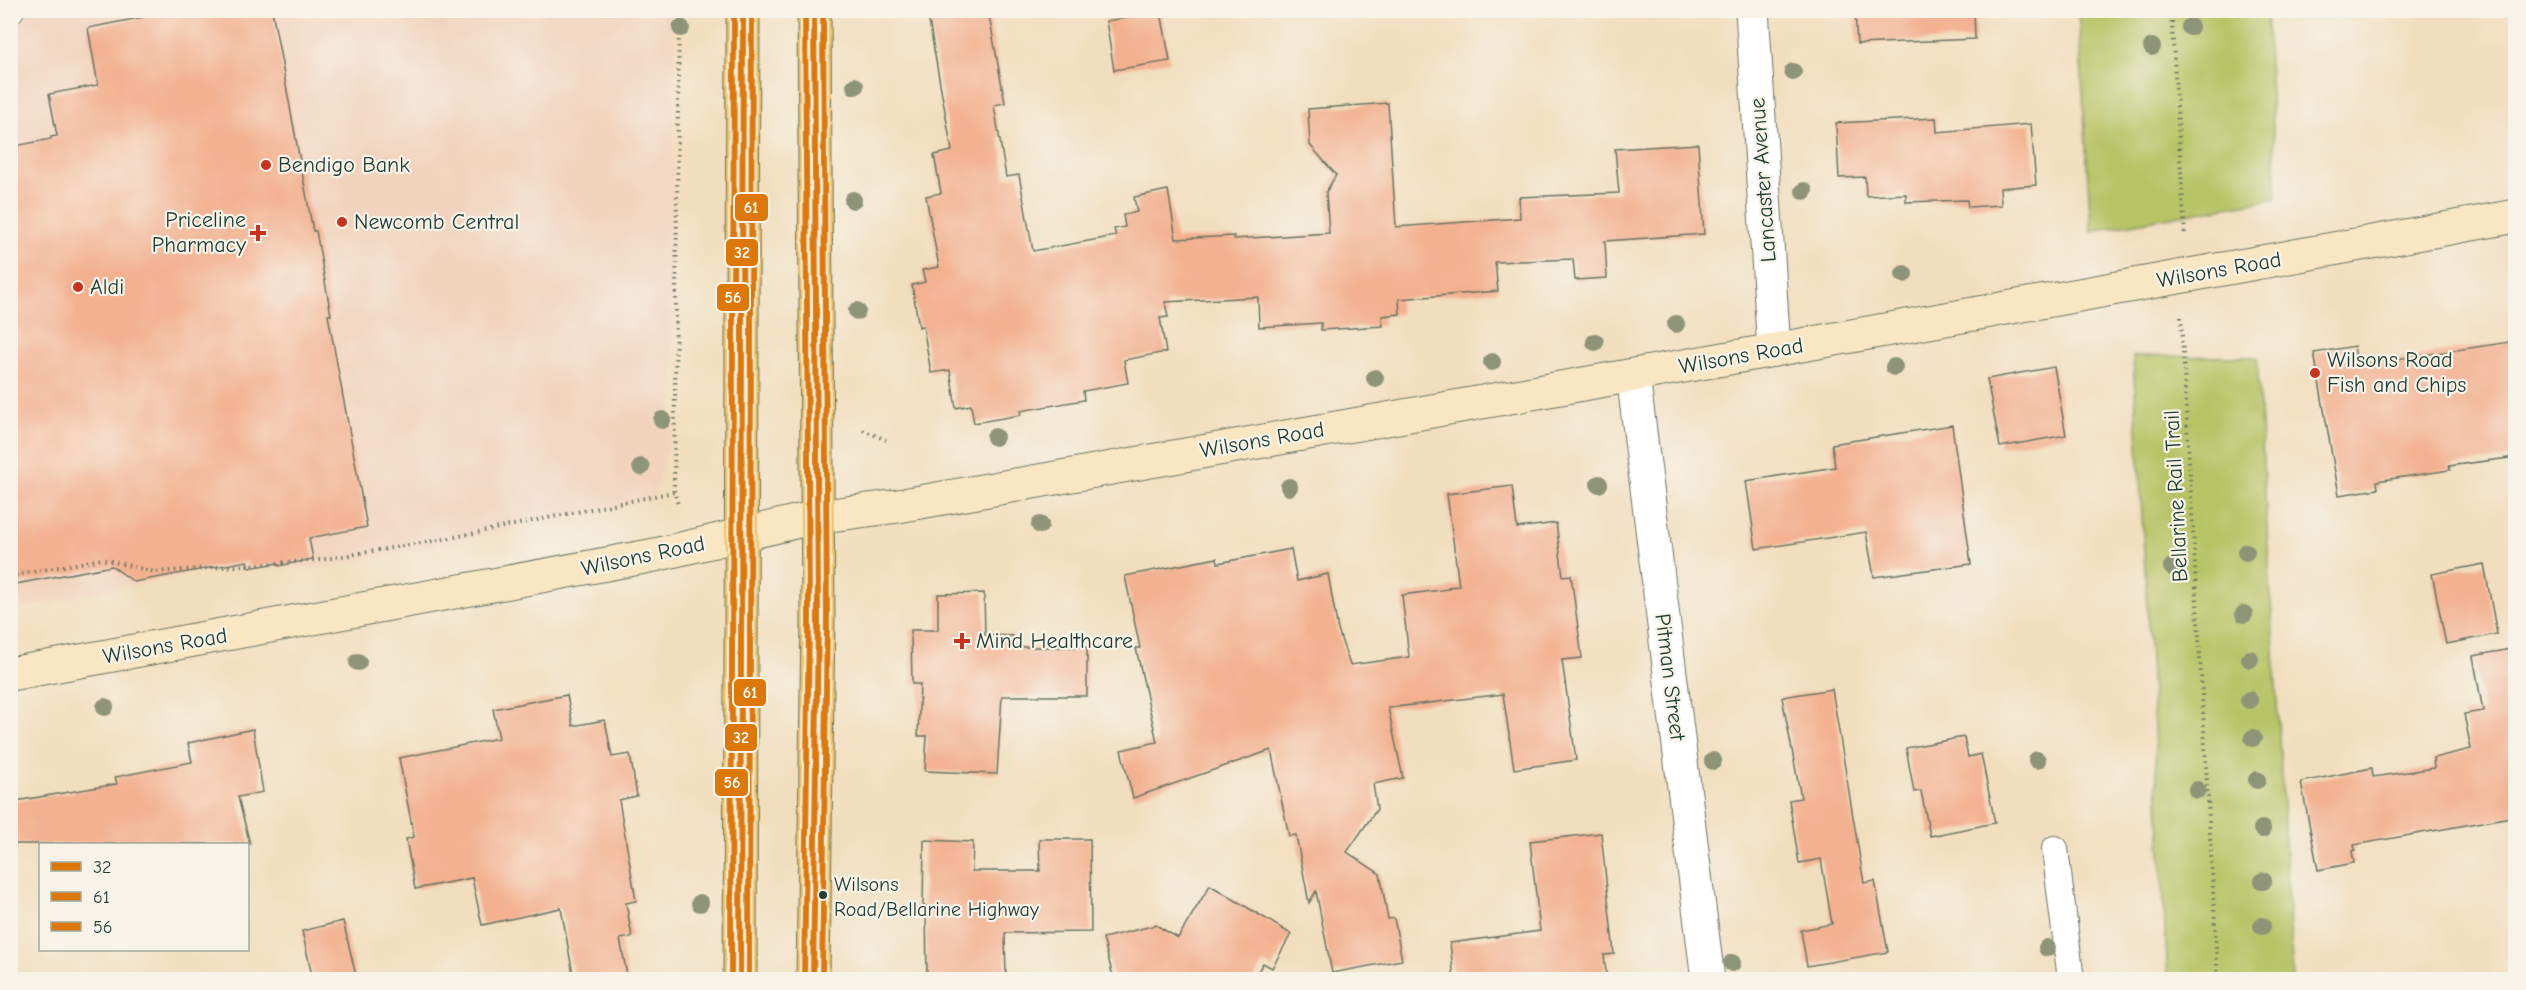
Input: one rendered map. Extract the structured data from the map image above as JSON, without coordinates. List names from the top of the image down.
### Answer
{
  "streets": {
    "street": ["Lancaster Avenue", "Wilsons Road", "Pitman Street"],
    "path": ["Bellarine Rail Trail"]
  },
  "crossings": [
    ["Lancaster Avenue", "Wilsons Road"],
    ["Wilsons Road", "Bellarine Rail Trail"],
    ["Wilsons Road", "Pitman Street"]
  ],
  "places": {
    "other": [
      "Bendigo Bank",
      "Newcomb Central",
      "Aldi",
      "Wilsons Road Fish and Chips",
      "Wilsons Road/Bellarine Highway"
    ],
    "health": ["Priceline Pharmacy", "Mind Healthcare"]
  },
  "lines": ["transit line 32", "transit line 61", "transit line 56"],
  "legend": ["32", "61", "56"]
}
